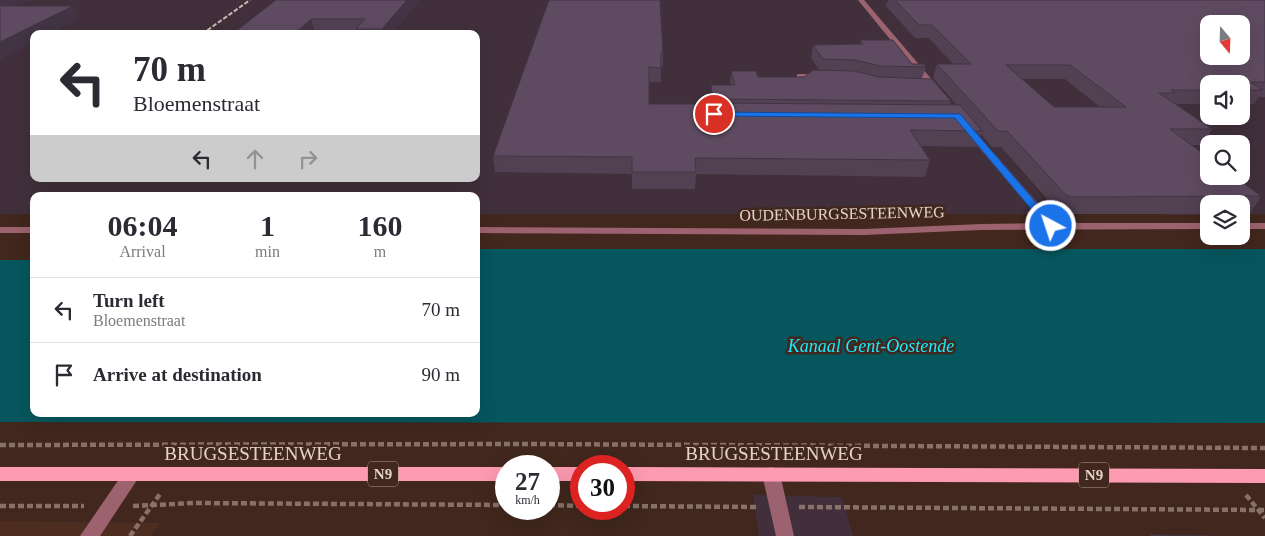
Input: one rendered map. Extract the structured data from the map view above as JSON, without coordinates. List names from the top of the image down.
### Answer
{
  "streets": {
    "main road": ["BRUGSESTEENWEG", "N9"],
    "street": ["OUDENBURGSESTEENWEG"]
  },
  "water": ["Kanaal Gent-Oostende"],
  "north": "bottom",
  "page": {
    "turn": ["70 m", "Bloemenstraat"],
    "eta": [
      "06:04",
      "Arrival",
      "1",
      "min",
      "160",
      "m"
    ],
    "list": [
      {
        "name": "Turn left",
        "note": "Bloemenstraat",
        "value": "70 m"
      },
      {
        "name": "Arrive at destination",
        "value": "90 m"
      }
    ],
    "speed": "27 km/h",
    "limit": "30"
  }
}
